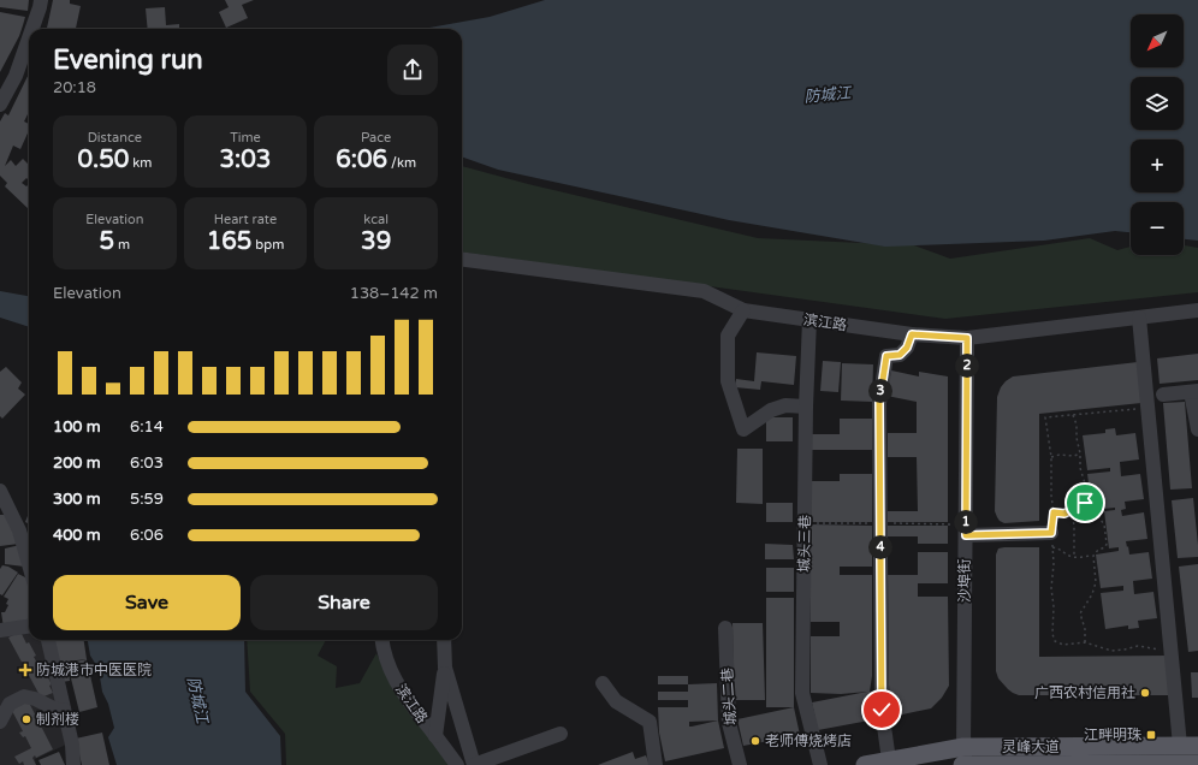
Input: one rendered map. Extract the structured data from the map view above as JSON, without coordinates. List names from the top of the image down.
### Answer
{
  "streets": {
    "main road": ["灵峰大道"],
    "street": [
      "滨江路",
      "城头三巷",
      "沙埠街",
      "城头二巷"
    ]
  },
  "crossings": [
    ["滨江路", "城头三巷"],
    ["滨江路", "沙埠街"],
    ["沙埠街", "灵峰大道"]
  ],
  "water": ["防城江"],
  "places": {
    "health": ["防城港市中医医院"],
    "other": ["广西农村信用社", "制剂楼", "老师傅烧烤店"],
    "transit": ["江畔明珠"]
  },
  "north": "bottom left",
  "page": {
    "map_buttons": ["+", "−"],
    "heading": ["Evening run", "20:18"],
    "stats": [
      ["Distance", "0.50 km"],
      ["Time", "3:03"],
      ["Pace", "6:06 /km"],
      ["Elevation", "5 m"],
      ["Heart rate", "165 bpm"],
      ["kcal", "39"]
    ],
    "chart": ["Elevation", "138–142 m"],
    "pins": [
      "2",
      "3",
      "1",
      "4"
    ],
    "list": [
      {
        "name": "100 m",
        "note": "6:14"
      },
      {
        "name": "200 m",
        "note": "6:03"
      },
      {
        "name": "300 m",
        "note": "5:59"
      },
      {
        "name": "400 m",
        "note": "6:06"
      }
    ],
    "buttons": ["Save", "Share"]
  }
}
